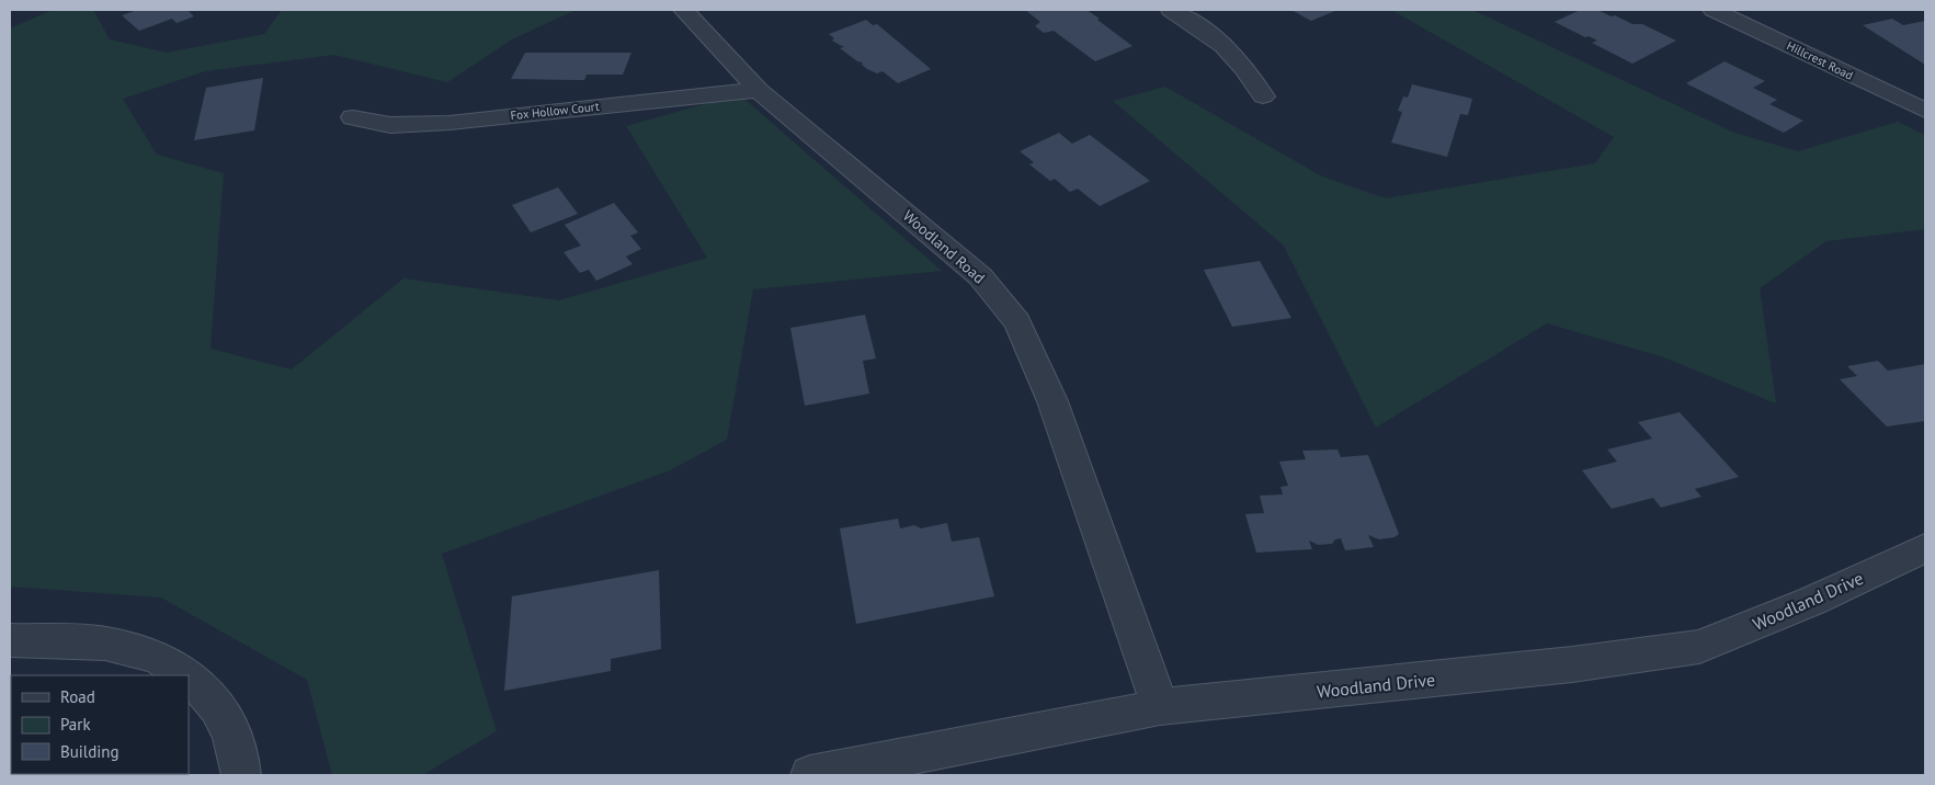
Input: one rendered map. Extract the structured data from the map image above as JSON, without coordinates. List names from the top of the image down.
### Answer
{
  "streets": {
    "street": [
      "Hillcrest Road",
      "Fox Hollow Court",
      "Woodland Road",
      "Woodland Drive"
    ]
  },
  "crossings": [
    ["Fox Hollow Court", "Woodland Road"],
    ["Woodland Road", "Woodland Drive"]
  ],
  "legend": ["Road", "Park", "Building"]
}
